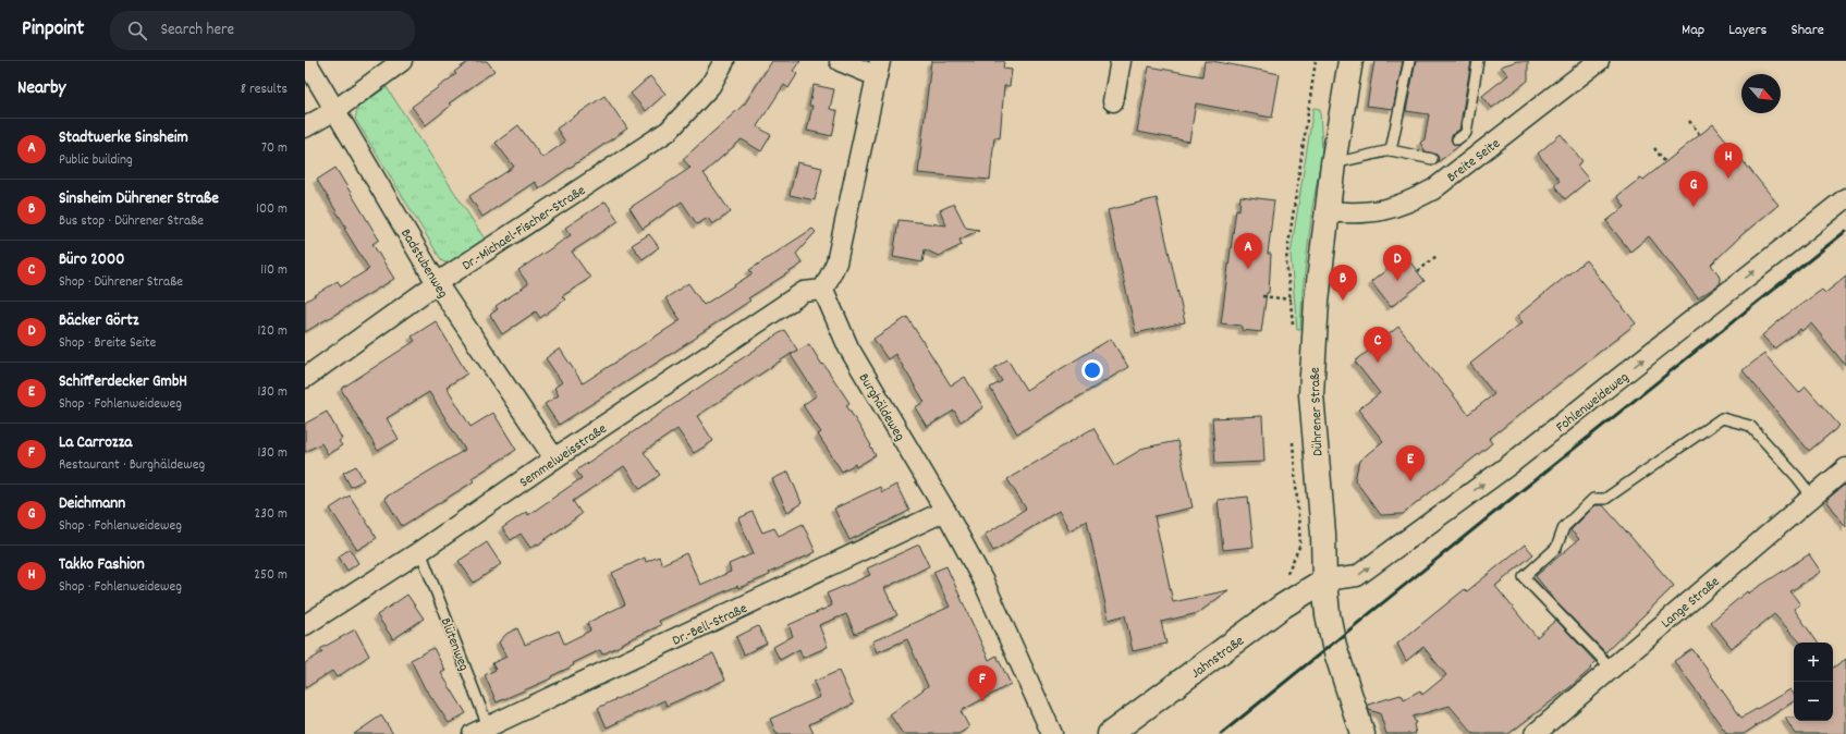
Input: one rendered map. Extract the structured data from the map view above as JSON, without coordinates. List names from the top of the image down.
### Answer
{
  "streets": {
    "main road": ["Dührener Straße", "Jahnstraße"],
    "street": [
      "Breite Seite",
      "Dr.-Michael-Fischer-Straße",
      "Badstubenweg",
      "Fohlenweideweg",
      "Burghäldeweg",
      "Semmelweisstraße",
      "Lange Straße",
      "Dr.-Bell-Straße"
    ],
    "lane": ["Blütenweg"]
  },
  "crossings": [
    ["Breite Seite", "Dührener Straße"],
    ["Dr.-Michael-Fischer-Straße", "Badstubenweg"],
    ["Badstubenweg", "Semmelweisstraße"],
    ["Fohlenweideweg", "Dührener Straße"],
    ["Fohlenweideweg", "Jahnstraße"],
    ["Burghäldeweg", "Semmelweisstraße"],
    ["Burghäldeweg", "Dr.-Bell-Straße"],
    ["Dührener Straße", "Jahnstraße"],
    ["Semmelweisstraße", "Blütenweg"],
    ["Dr.-Bell-Straße", "Blütenweg"]
  ],
  "one_way": ["Fohlenweideweg"],
  "north": "bottom right",
  "page": {
    "header": "Pinpoint",
    "search": "Search here",
    "nav": ["Map", "Layers", "Share"],
    "heading": ["Nearby", "8 results"],
    "list": [
      {
        "mark": "A",
        "name": "Stadtwerke Sinsheim",
        "note": "Public building",
        "value": "70 m"
      },
      {
        "mark": "B",
        "name": "Sinsheim Dührener Straße",
        "note": "Bus stop · Dührener Straße",
        "value": "100 m"
      },
      {
        "mark": "C",
        "name": "Büro 2000",
        "note": "Shop · Dührener Straße",
        "value": "110 m"
      },
      {
        "mark": "D",
        "name": "Bäcker Görtz",
        "note": "Shop · Breite Seite",
        "value": "120 m"
      },
      {
        "mark": "E",
        "name": "Schifferdecker GmbH",
        "note": "Shop · Fohlenweideweg",
        "value": "130 m"
      },
      {
        "mark": "F",
        "name": "La Carrozza",
        "note": "Restaurant · Burghäldeweg",
        "value": "130 m"
      },
      {
        "mark": "G",
        "name": "Deichmann",
        "note": "Shop · Fohlenweideweg",
        "value": "230 m"
      },
      {
        "mark": "H",
        "name": "Takko Fashion",
        "note": "Shop · Fohlenweideweg",
        "value": "250 m"
      }
    ],
    "pins": [
      "H",
      "G",
      "A",
      "D",
      "B",
      "C",
      "E",
      "F"
    ],
    "map_buttons": ["+", "−"]
  }
}
